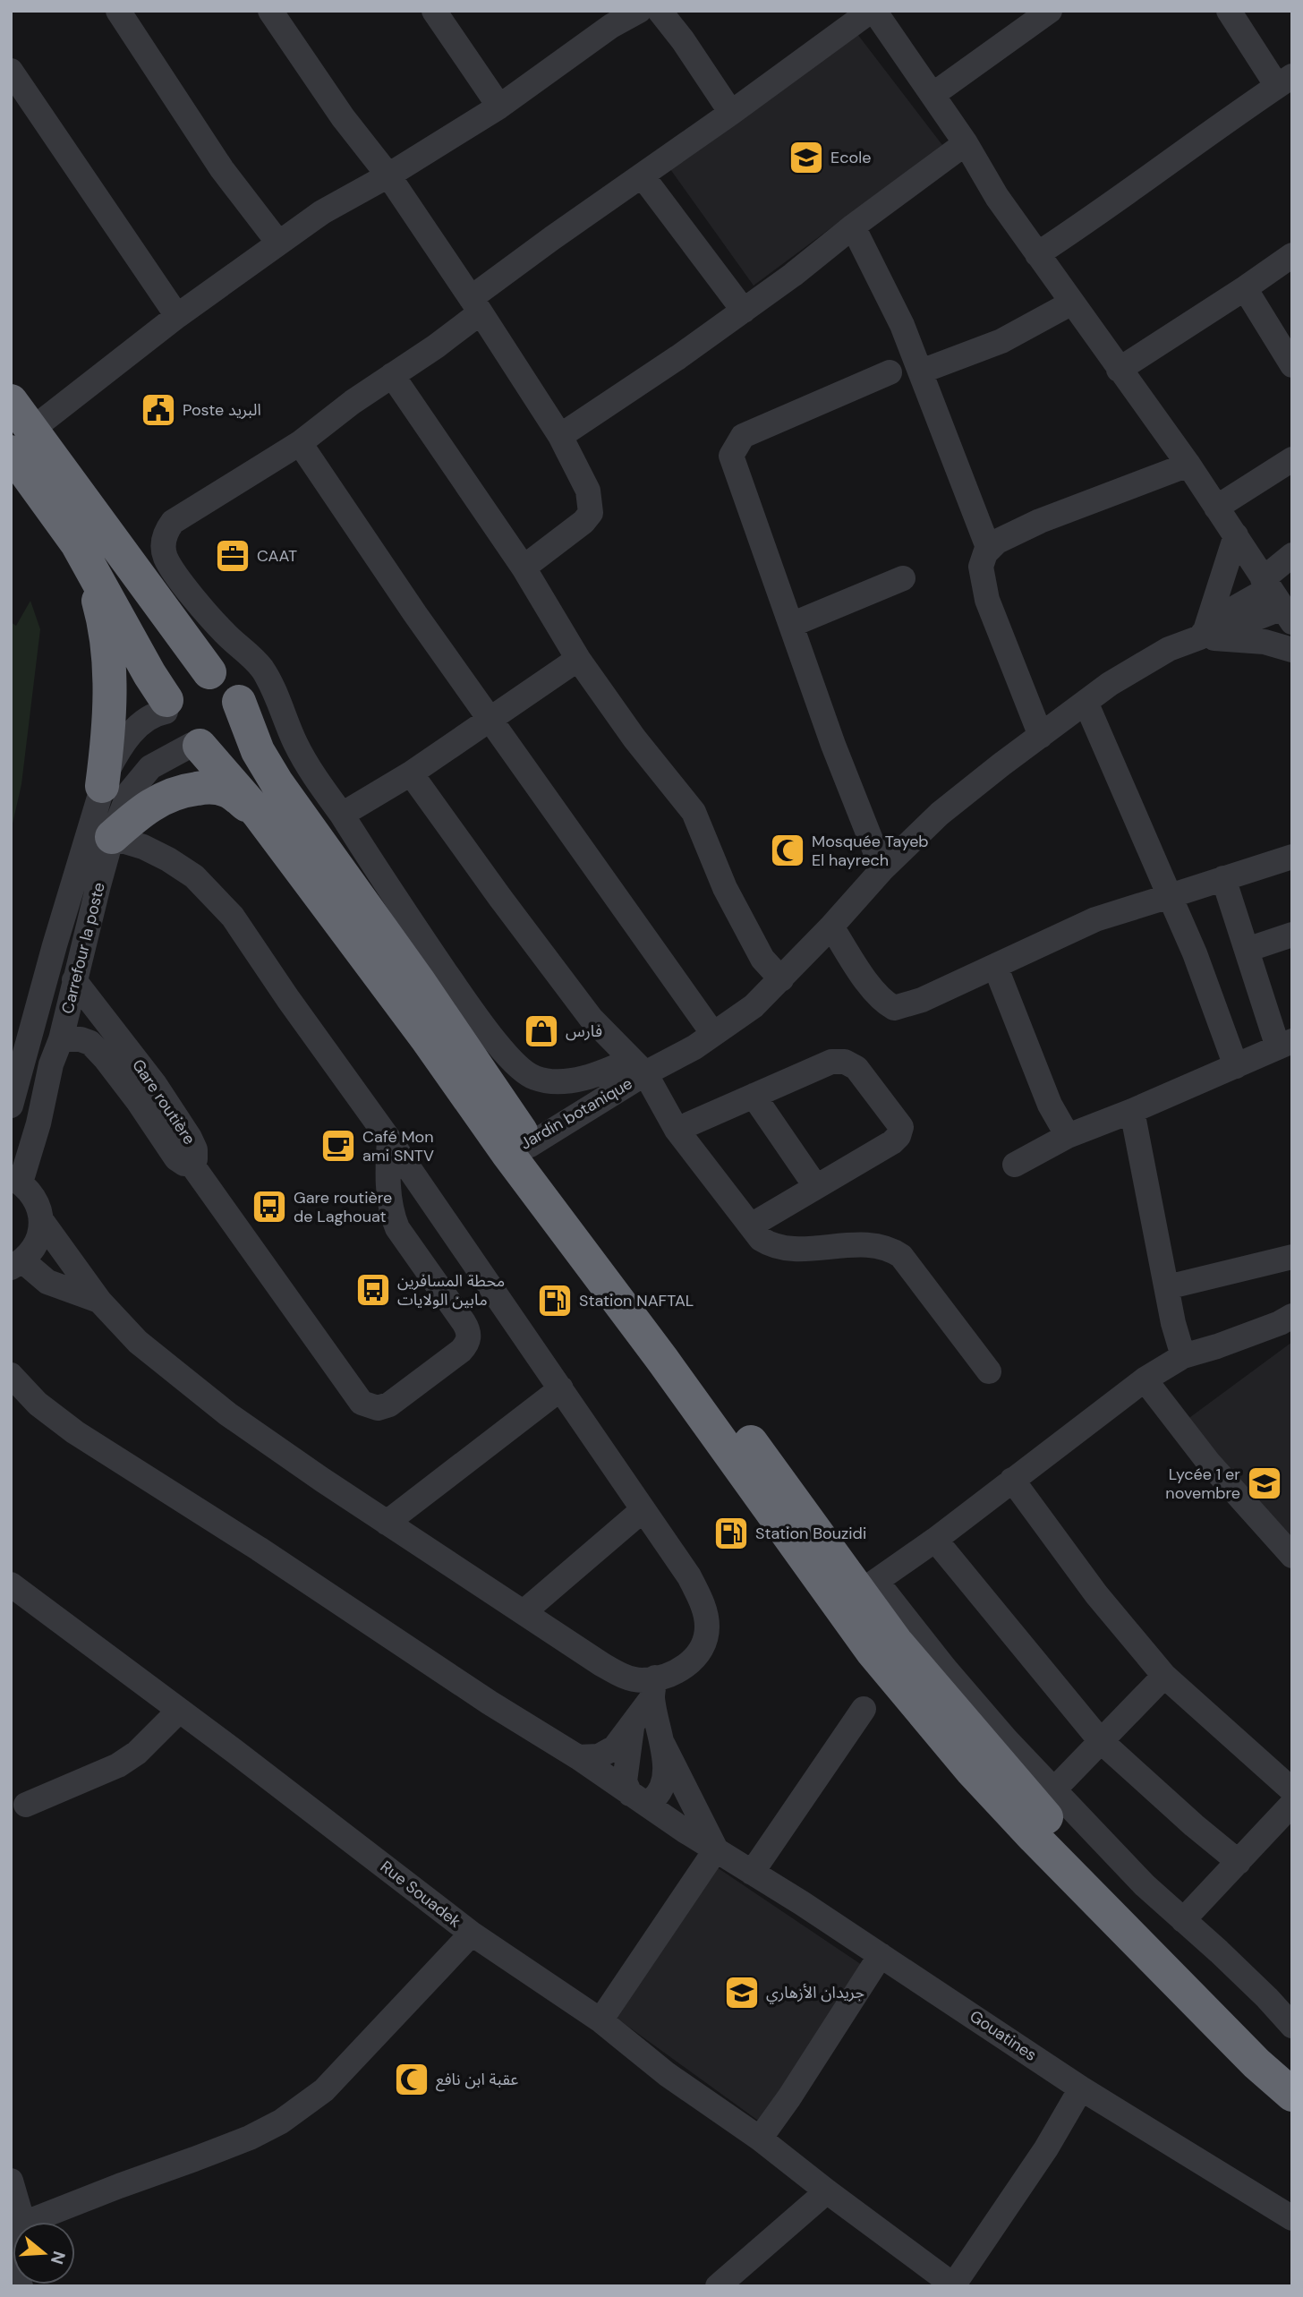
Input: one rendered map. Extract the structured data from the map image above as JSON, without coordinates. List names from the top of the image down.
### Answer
{
  "streets": {
    "highway": ["Carrefour la poste"],
    "street": [
      "Gare routière",
      "Jardin botanique",
      "Rue Souadek",
      "Gouatines"
    ]
  },
  "crossings": [
    ["Carrefour la poste", "Gare routière"]
  ],
  "places": {
    "school or university": ["Ecole", "Lycée 1 er novembre", "جريدان الأزهاري"],
    "public building": ["Poste البريد"],
    "office": ["CAAT"],
    "mosque": ["Mosquée Tayeb El hayrech", "عقبة ابن نافع"],
    "shop": ["فارس"],
    "cafe": ["Café Mon ami SNTV"],
    "bus stop": ["Gare routière de Laghouat", "محطة المسافرين مابين الولايات"],
    "fuel station": ["Station NAFTAL", "Station Bouzidi"]
  },
  "north": "right"
}
